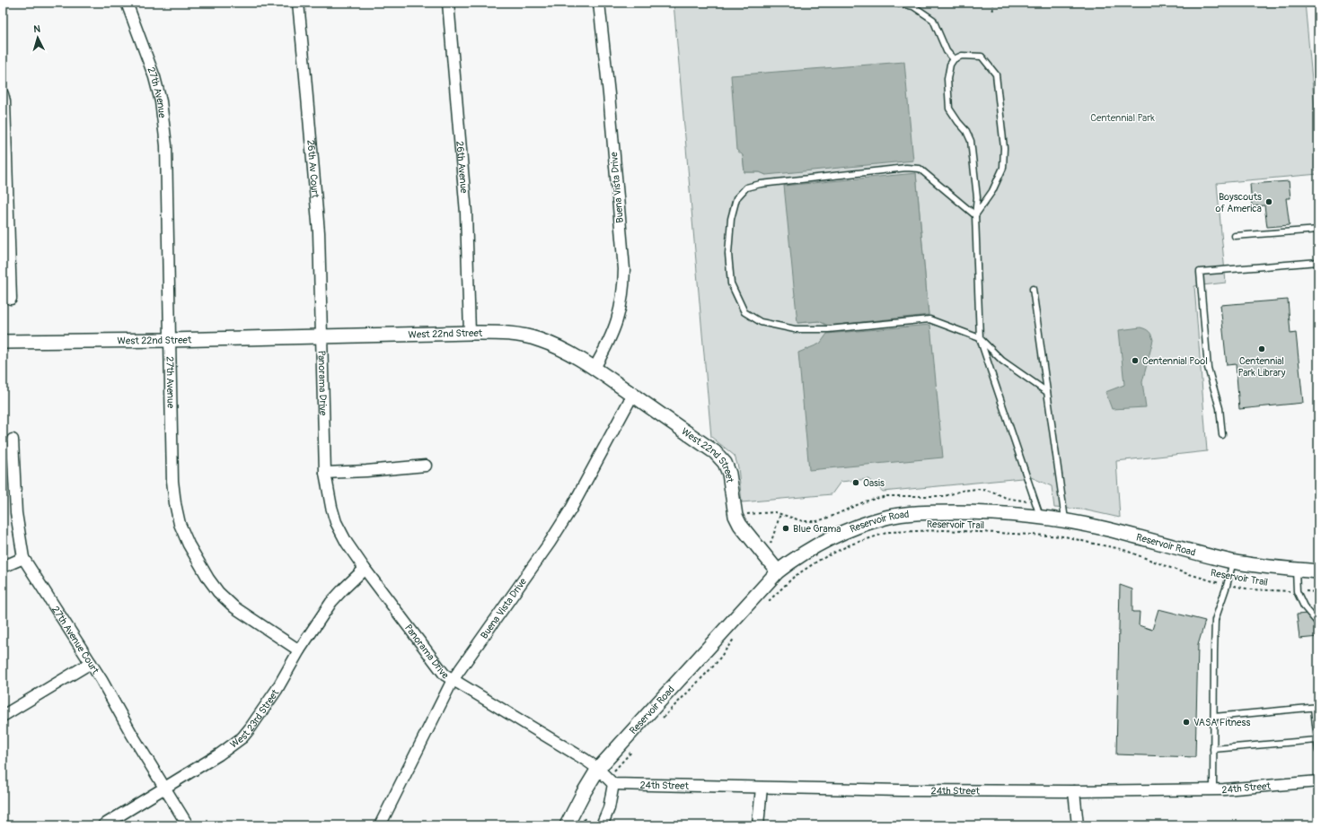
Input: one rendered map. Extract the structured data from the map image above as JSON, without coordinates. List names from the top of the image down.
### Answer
{
  "streets": {
    "street": [
      "27th Avenue",
      "26th Avenue",
      "26th Av Court",
      "Buena Vista Drive",
      "West 22nd Street",
      "Panorama Drive",
      "Reservoir Road",
      "27th Avenue Court",
      "West 23rd Street",
      "24th Street"
    ],
    "path": ["Reservoir Trail"]
  },
  "crossings": [
    ["27th Avenue", "West 22nd Street"],
    ["27th Avenue", "West 23rd Street"],
    ["26th Avenue", "West 22nd Street"],
    ["26th Av Court", "West 22nd Street"],
    ["26th Av Court", "Panorama Drive"],
    ["Buena Vista Drive", "West 22nd Street"],
    ["Buena Vista Drive", "Panorama Drive"],
    ["West 22nd Street", "Panorama Drive"],
    ["West 22nd Street", "Reservoir Road"],
    ["Panorama Drive", "Reservoir Road"],
    ["Panorama Drive", "West 23rd Street"],
    ["27th Avenue Court", "West 23rd Street"]
  ],
  "parks": ["Centennial Park"],
  "places": [
    "Boyscouts of America",
    "Centennial Park Library",
    "Centennial Pool",
    "Oasis",
    "Blue Grama",
    "VASA Fitness"
  ],
  "north": "top"
}
